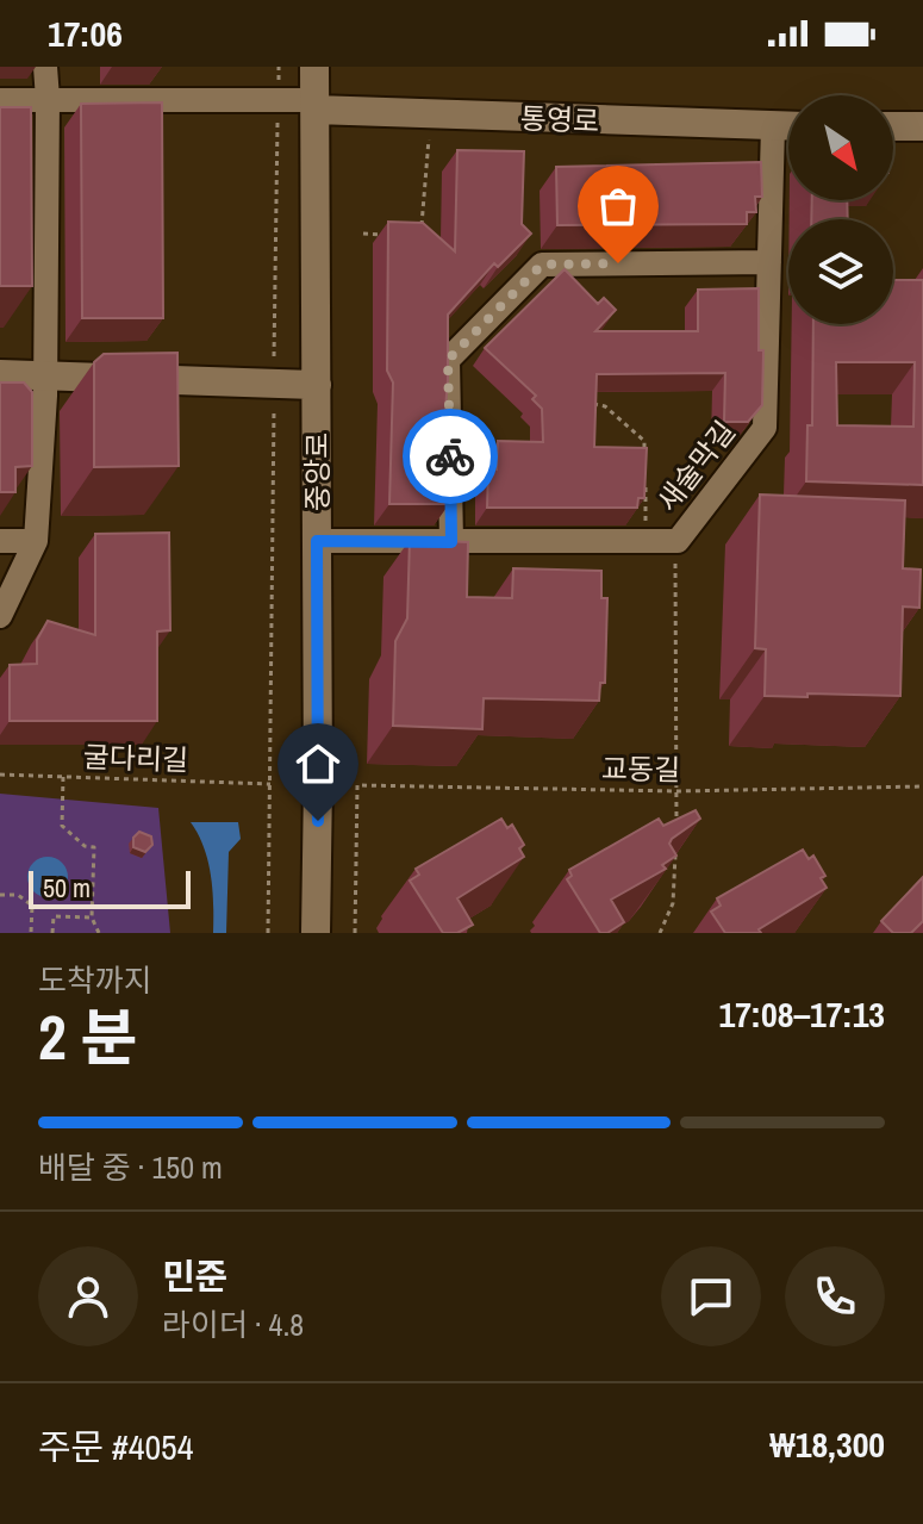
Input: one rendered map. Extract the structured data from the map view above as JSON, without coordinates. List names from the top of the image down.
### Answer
{
  "streets": {
    "street": ["통영로", "새술막길", "중앙로"],
    "path": ["굴다리길", "교동길"]
  },
  "crossings": [
    ["통영로", "새술막길"],
    ["통영로", "중앙로"],
    ["새술막길", "중앙로"]
  ],
  "scale_bar": "50 m",
  "north": "bottom right",
  "page": {
    "status": "17:06",
    "scale": "50 m",
    "heading": ["2 분", "도착까지", "17:08–17:13"],
    "panel": [
      "민준",
      "라이더 · 4.8",
      "주문 #4054",
      "₩18,300"
    ],
    "bar": "배달 중 · 150 m"
  }
}
